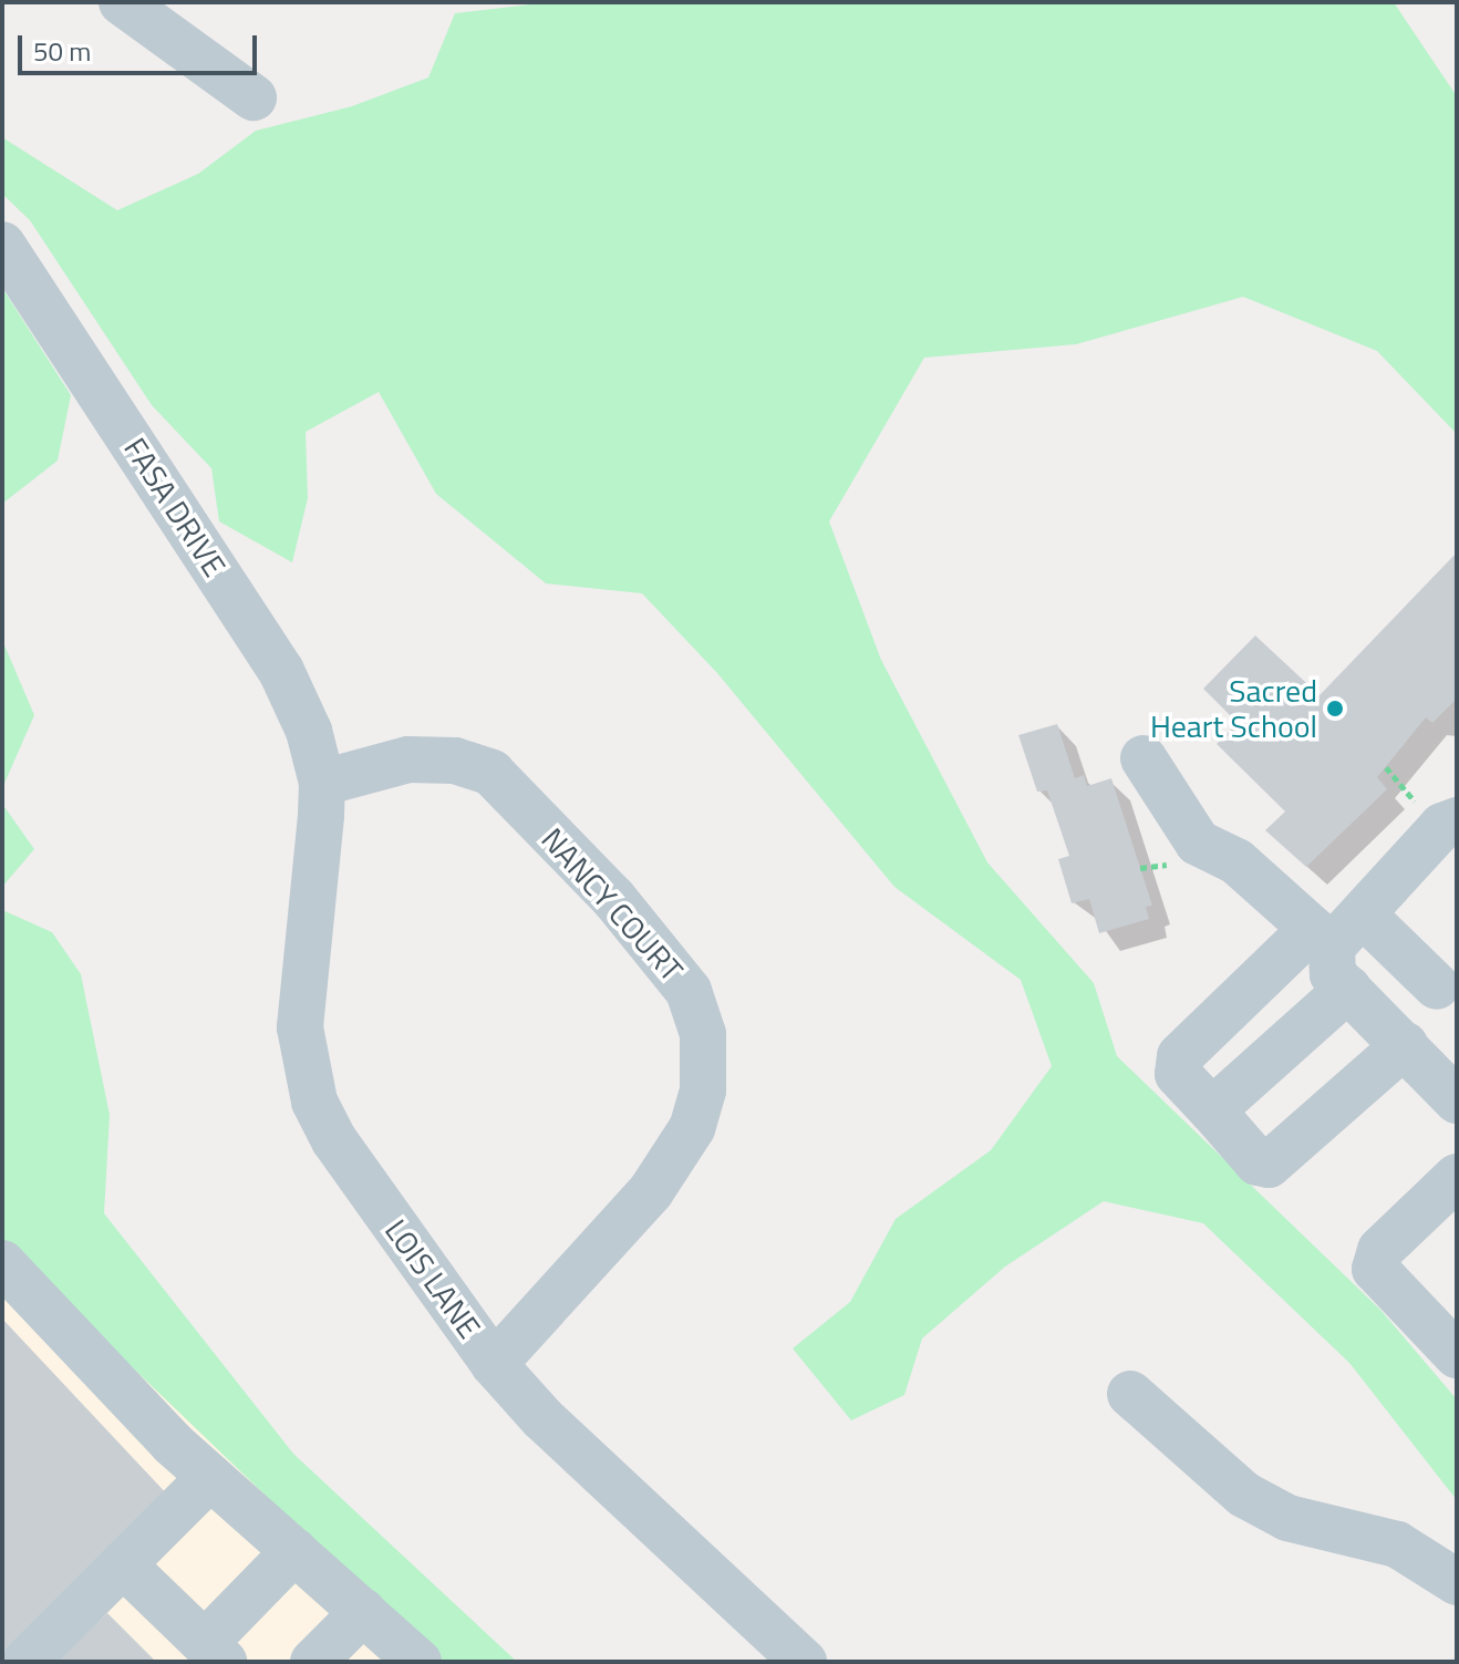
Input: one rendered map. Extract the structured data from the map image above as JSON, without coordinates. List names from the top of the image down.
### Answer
{
  "streets": {
    "street": ["FASA DRIVE", "NANCY COURT", "LOIS LANE"]
  },
  "crossings": [
    ["FASA DRIVE", "NANCY COURT"],
    ["FASA DRIVE", "LOIS LANE"],
    ["NANCY COURT", "LOIS LANE"]
  ],
  "places": ["Sacred Heart School"],
  "scale_bar": "50 m"
}
